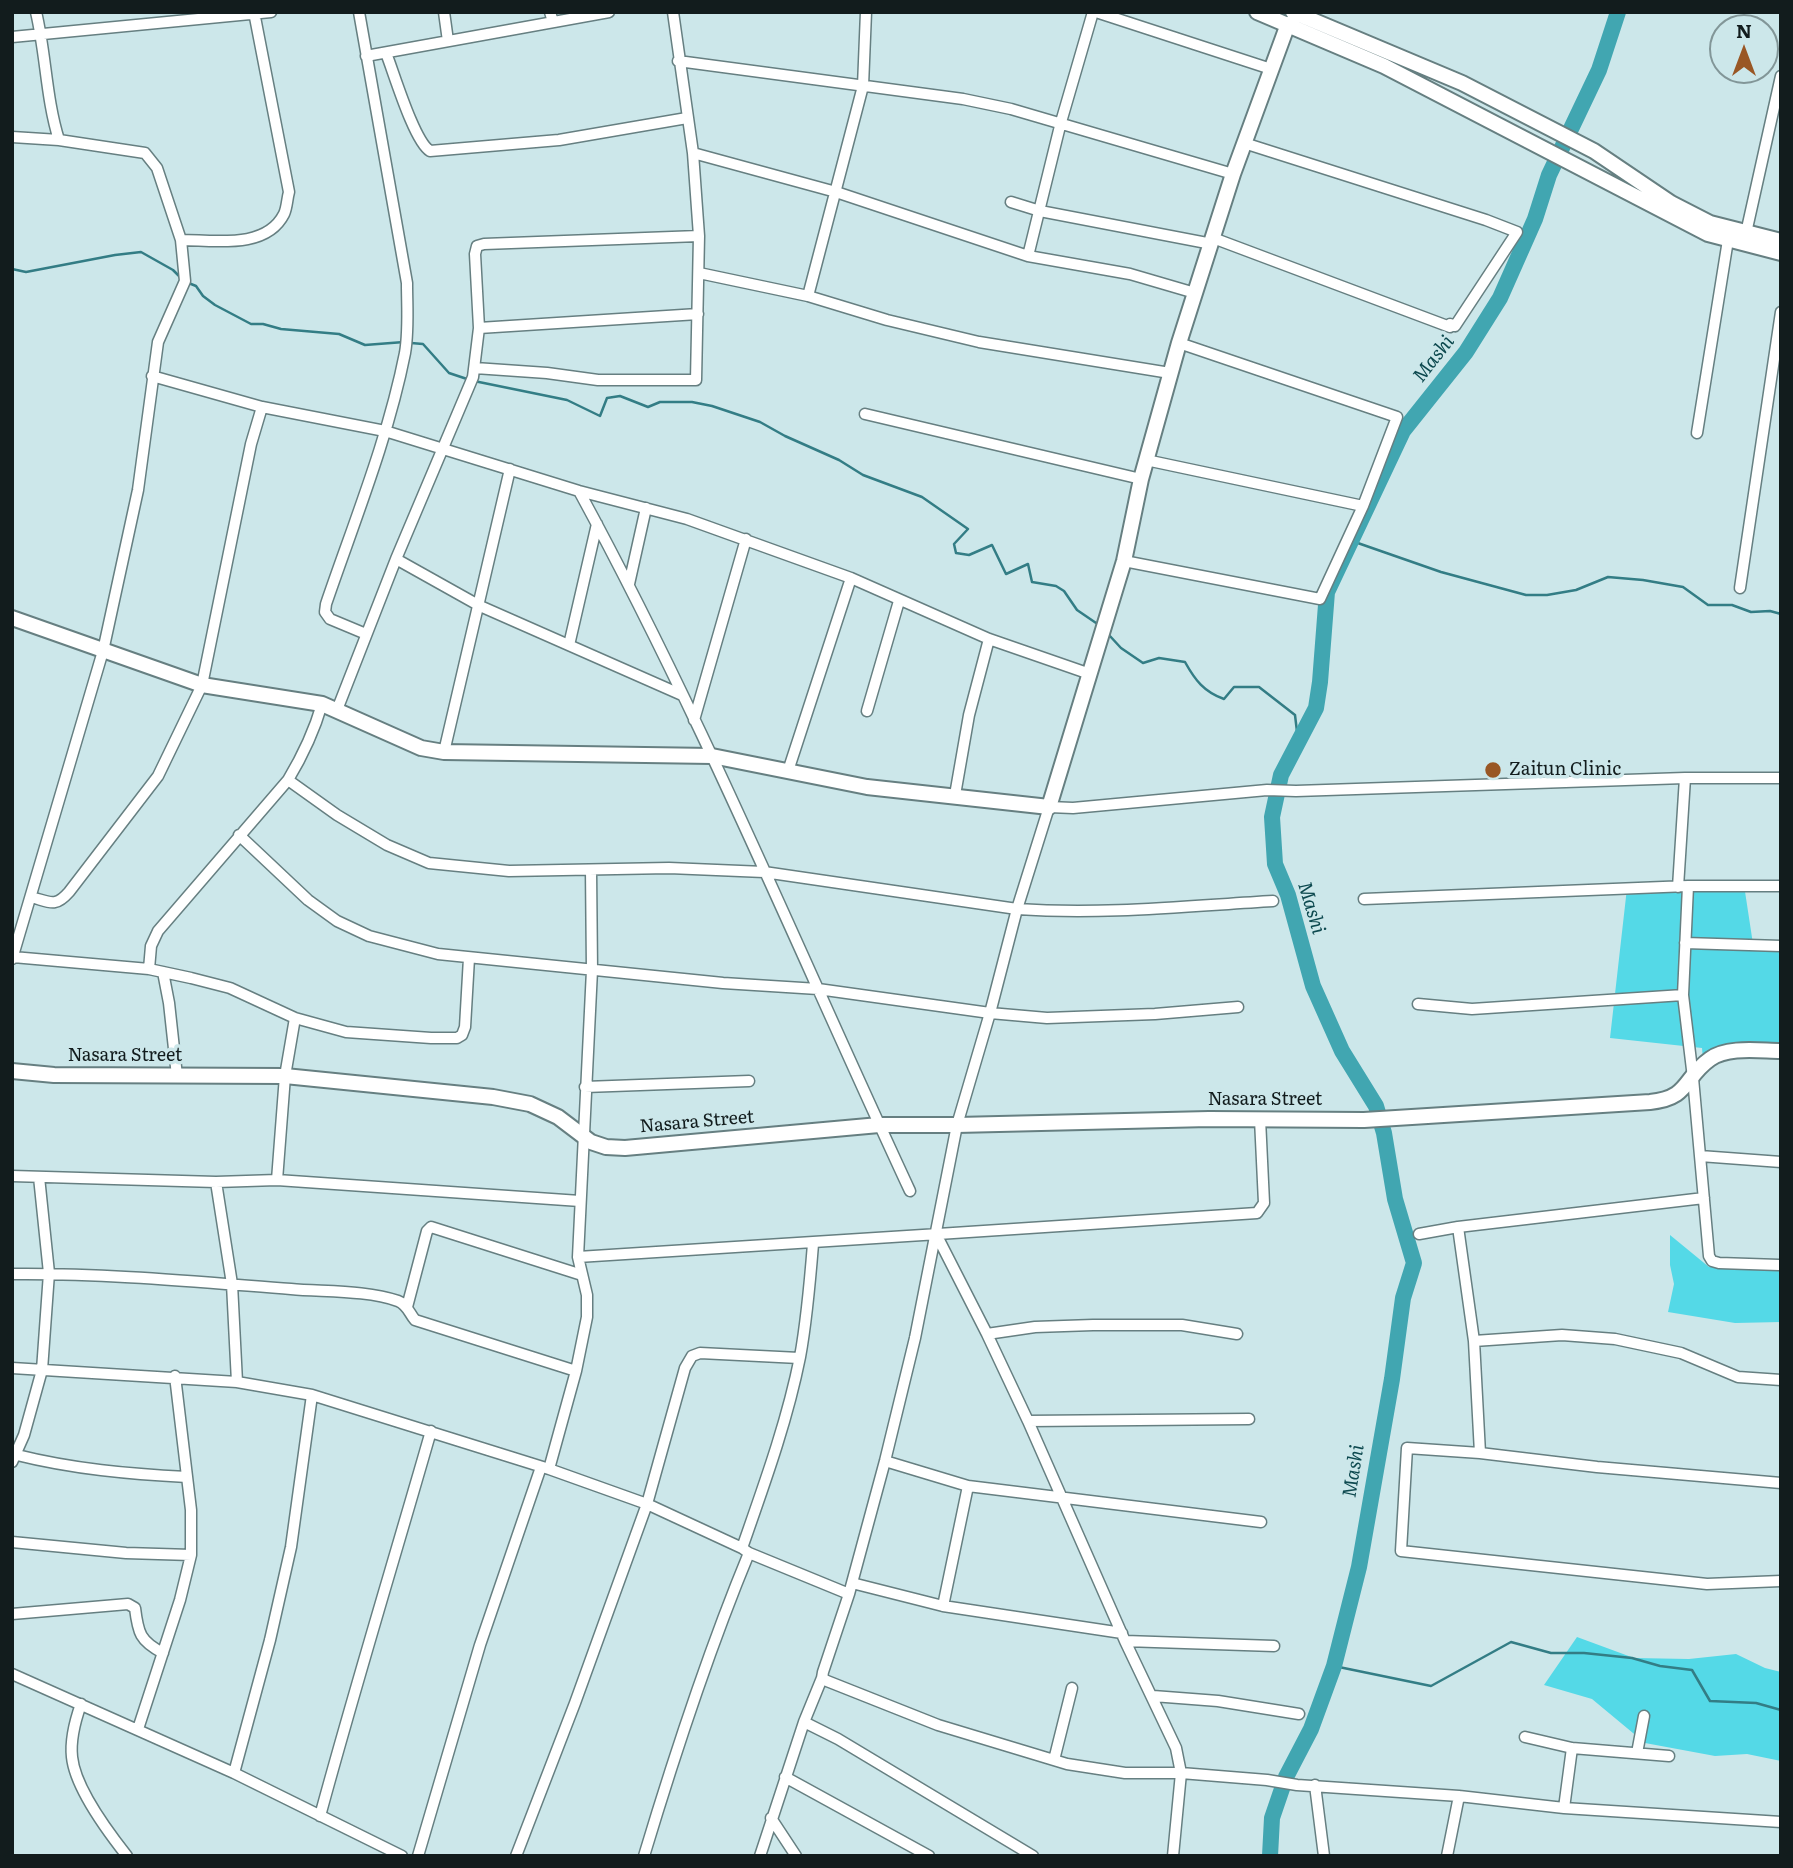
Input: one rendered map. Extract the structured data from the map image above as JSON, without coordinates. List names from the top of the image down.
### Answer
{
  "streets": {
    "street": ["Nasara Street"]
  },
  "water": ["Mashi"],
  "places": ["Zaitun Clinic"],
  "north": "top"
}
